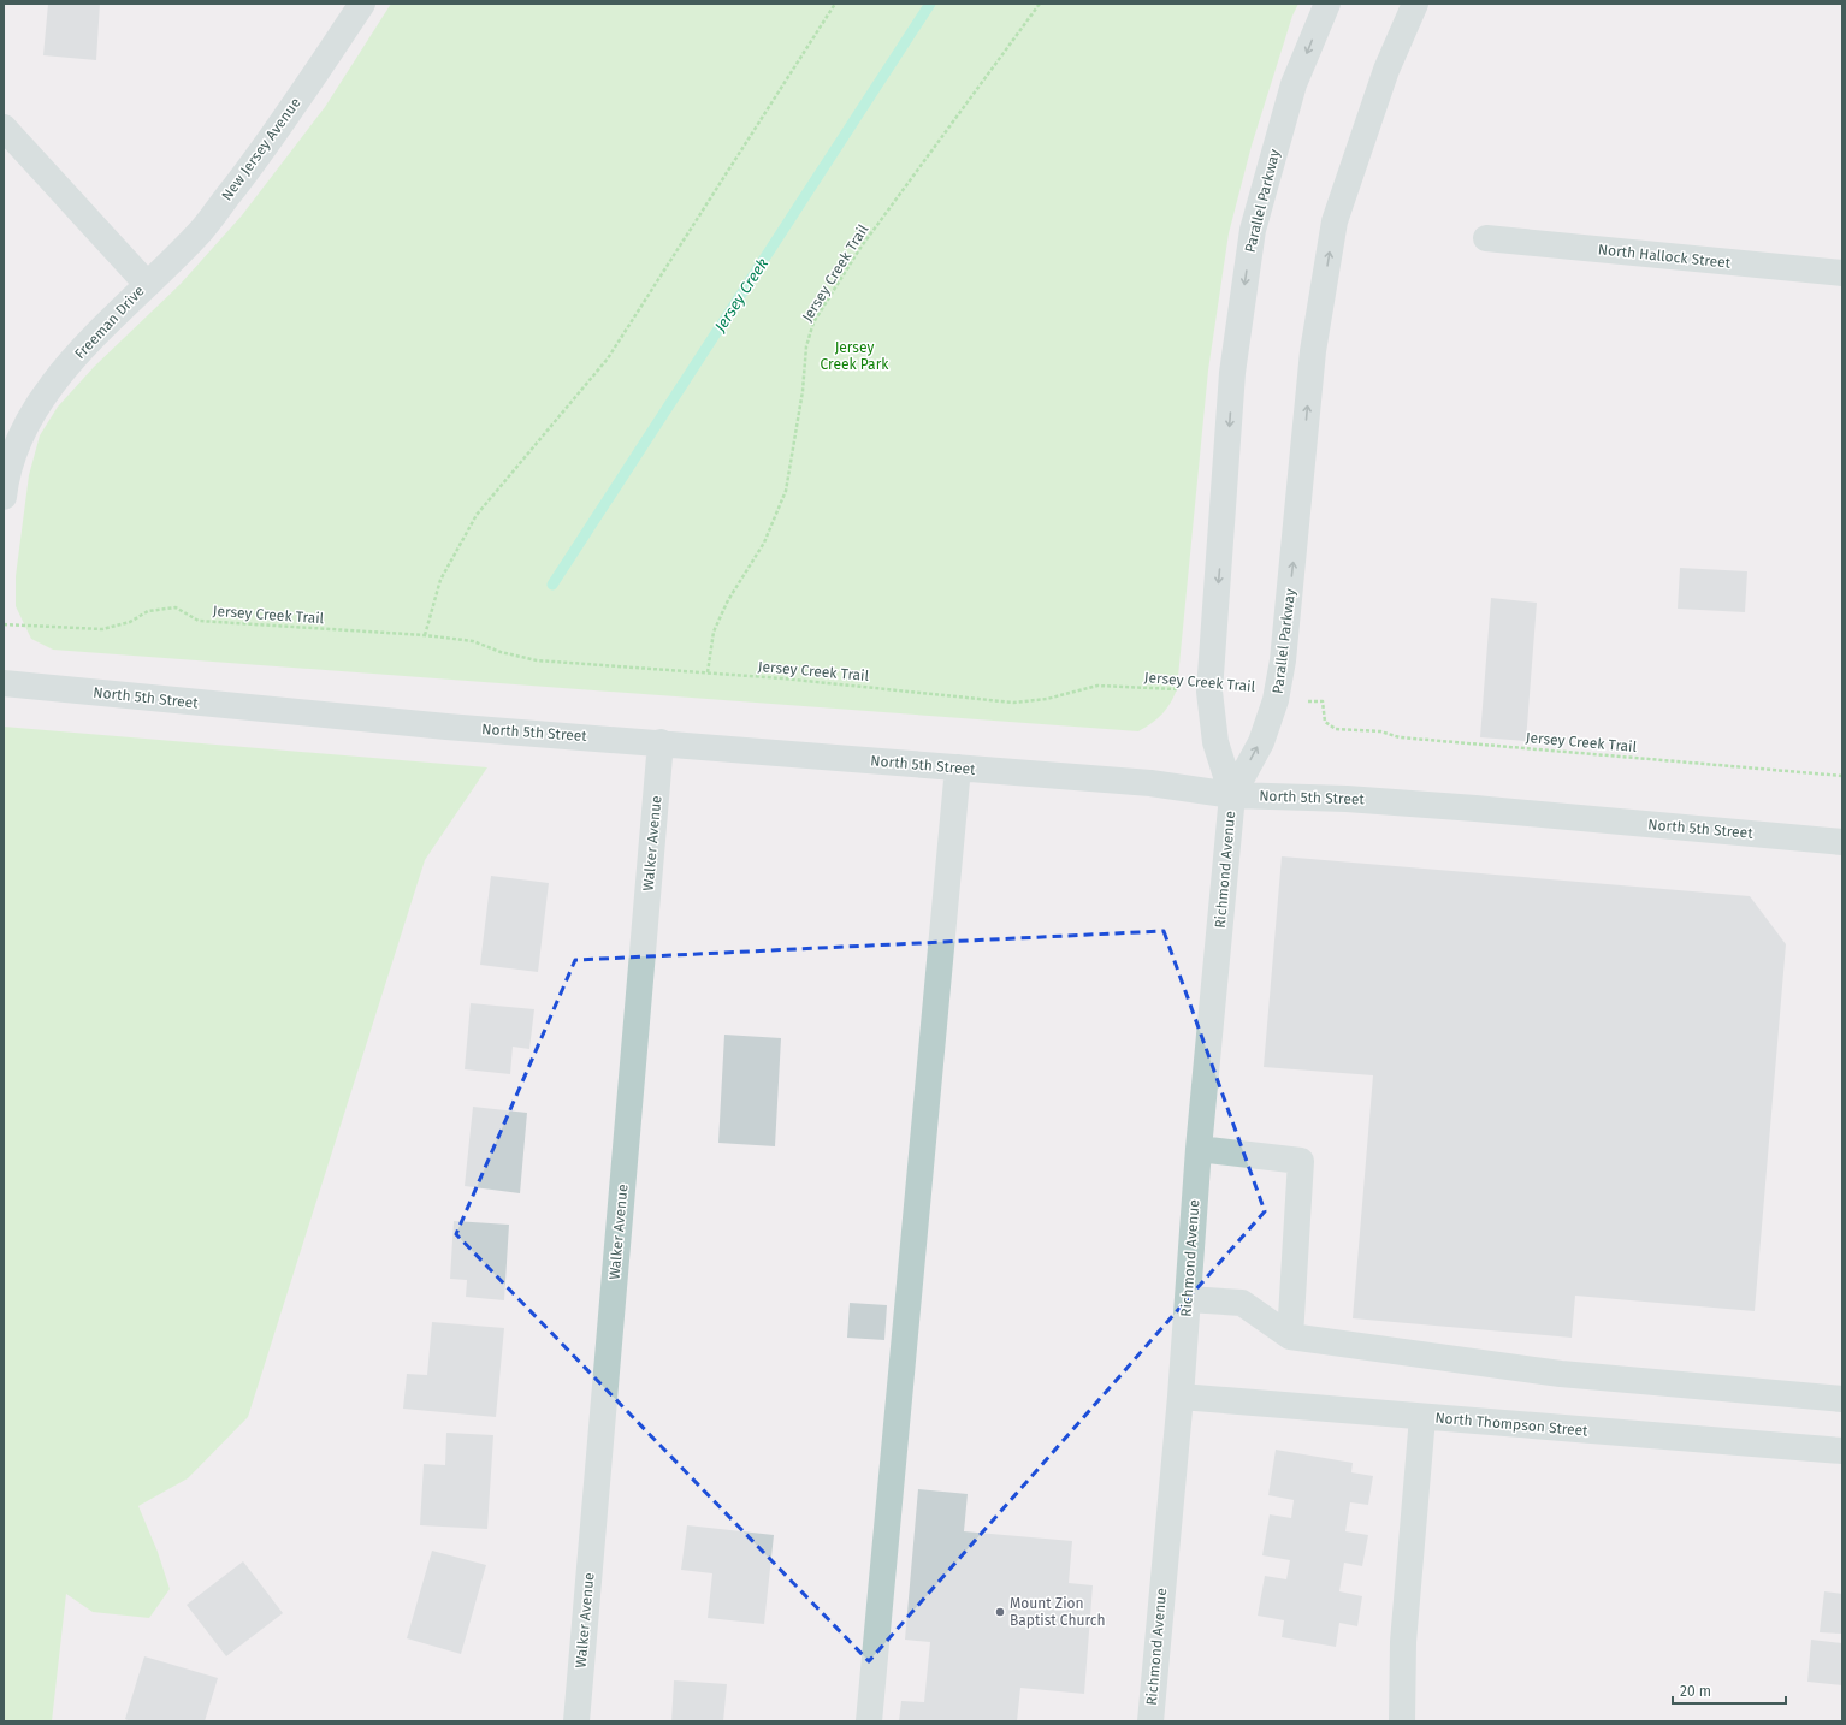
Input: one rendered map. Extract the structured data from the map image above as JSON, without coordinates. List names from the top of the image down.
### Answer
{
  "streets": {
    "street": [
      "New Jersey Avenue",
      "Parallel Parkway",
      "North Hallock Street",
      "Freeman Drive",
      "North 5th Street",
      "Walker Avenue",
      "Richmond Avenue",
      "North Thompson Street"
    ],
    "path": ["Jersey Creek Trail"]
  },
  "crossings": [
    ["New Jersey Avenue", "Freeman Drive"],
    ["Parallel Parkway", "Jersey Creek Trail"],
    ["Parallel Parkway", "North 5th Street"],
    ["Parallel Parkway", "Richmond Avenue"],
    ["North 5th Street", "Walker Avenue"],
    ["North 5th Street", "Richmond Avenue"],
    ["Richmond Avenue", "North Thompson Street"]
  ],
  "water": ["Jersey Creek"],
  "parks": ["Jersey Creek Park"],
  "places": ["Mount Zion Baptist Church"],
  "scale_bar": "20 m"
}
